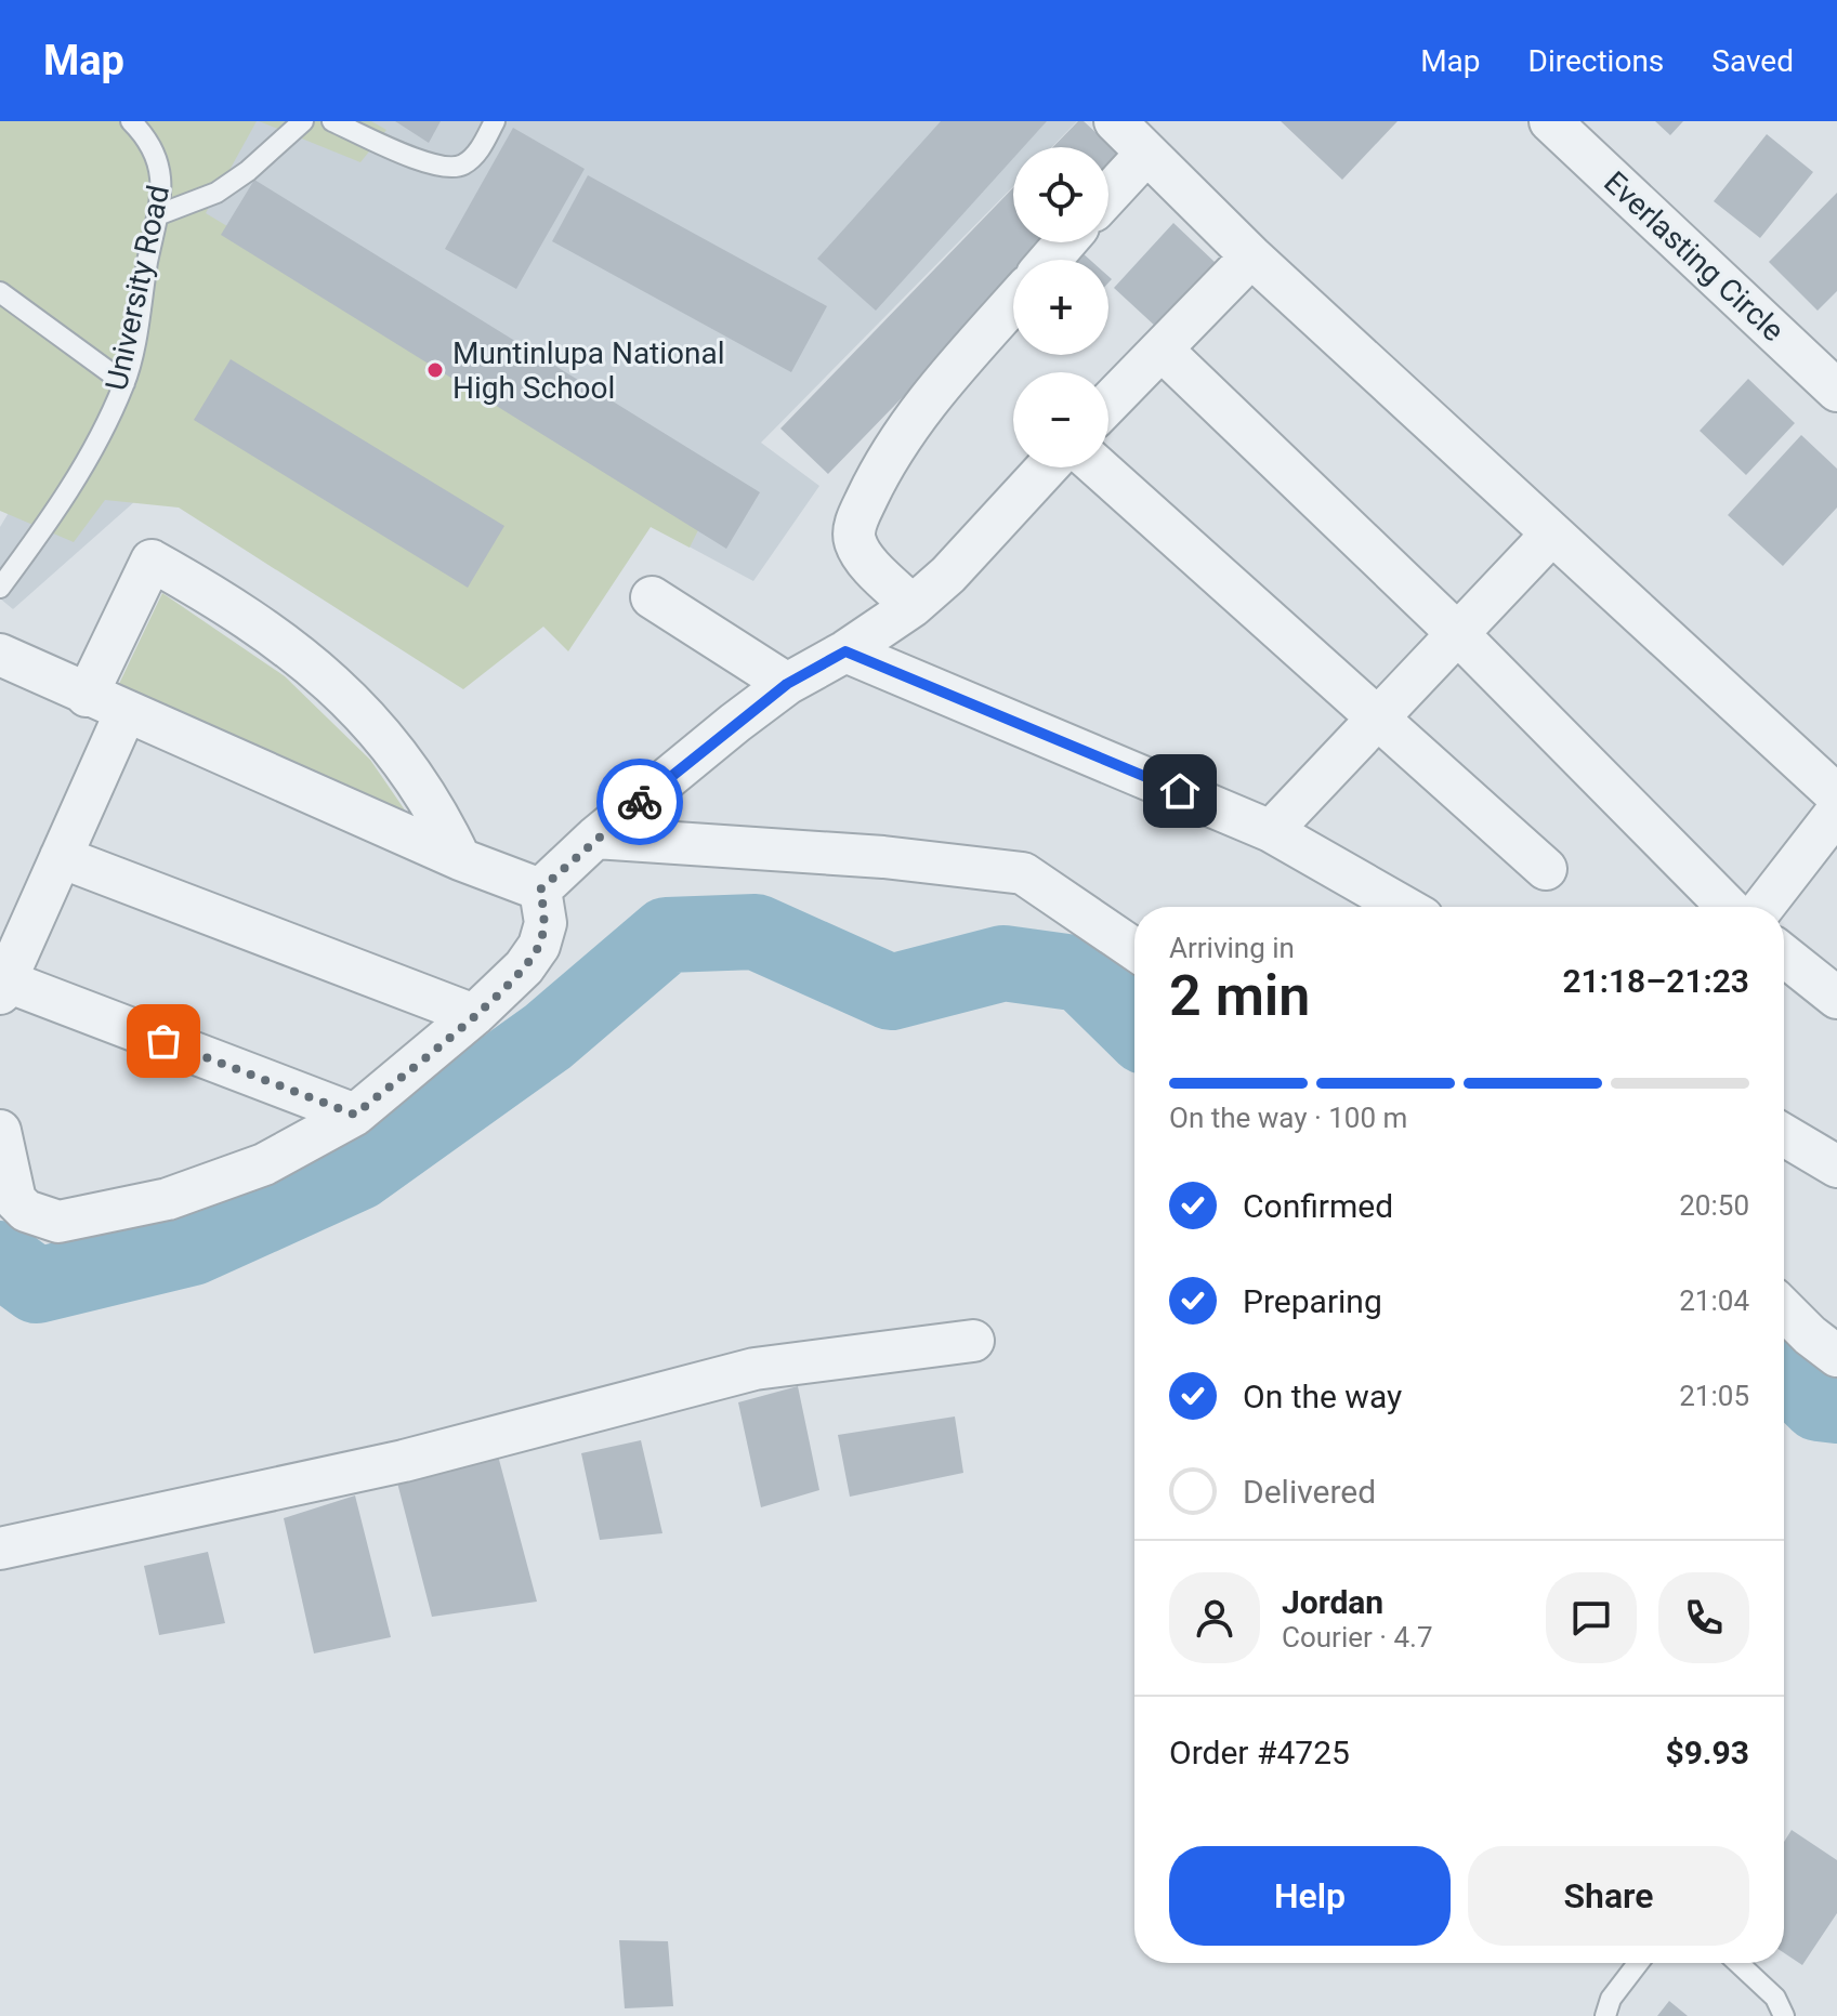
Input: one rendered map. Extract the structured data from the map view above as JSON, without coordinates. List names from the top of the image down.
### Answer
{
  "streets": {
    "street": ["Everlasting Circle"],
    "lane": ["University Road"]
  },
  "places": ["Muntinlupa National High School"],
  "page": {
    "header": "Map",
    "nav": ["Map", "Directions", "Saved"],
    "map_buttons": ["+", "−"],
    "heading": ["2 min", "Arriving in", "21:18–21:23"],
    "panel": [
      "Jordan",
      "Courier · 4.7",
      "Order #4725",
      "$9.93"
    ],
    "bar": "On the way · 100 m",
    "list": [
      ["Confirmed", "20:50"],
      ["Preparing", "21:04"],
      ["On the way", "21:05"],
      "Delivered"
    ],
    "buttons": ["Help", "Share"]
  }
}
